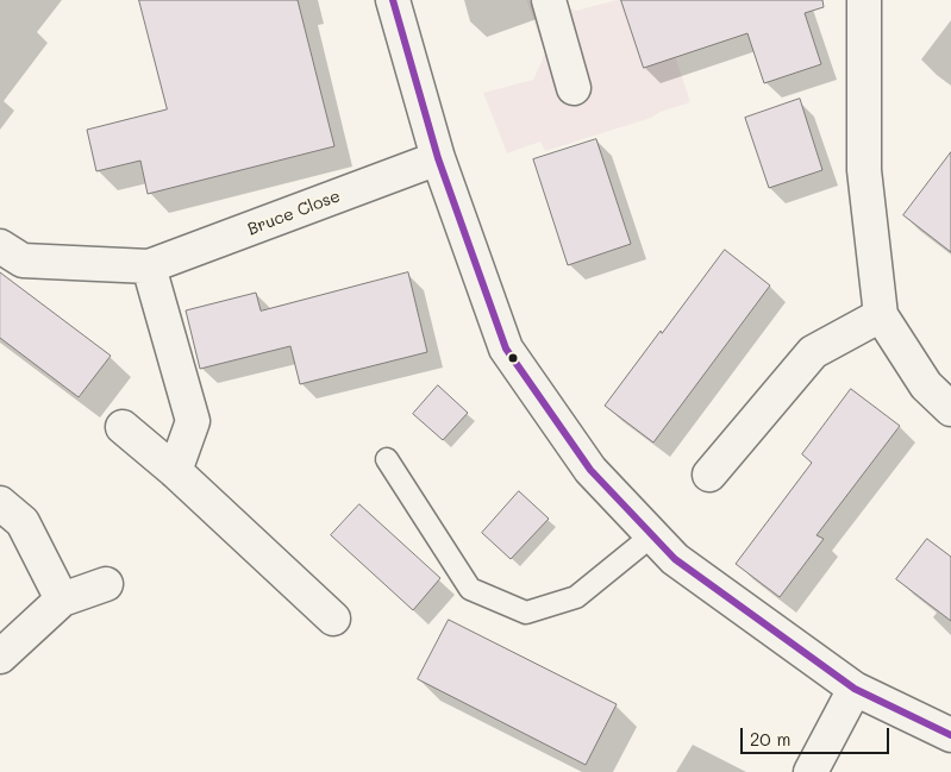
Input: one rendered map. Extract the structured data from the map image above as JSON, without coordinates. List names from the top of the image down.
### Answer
{
  "streets": {
    "street": ["Bruce Close"]
  },
  "scale_bar": "20 m"
}
